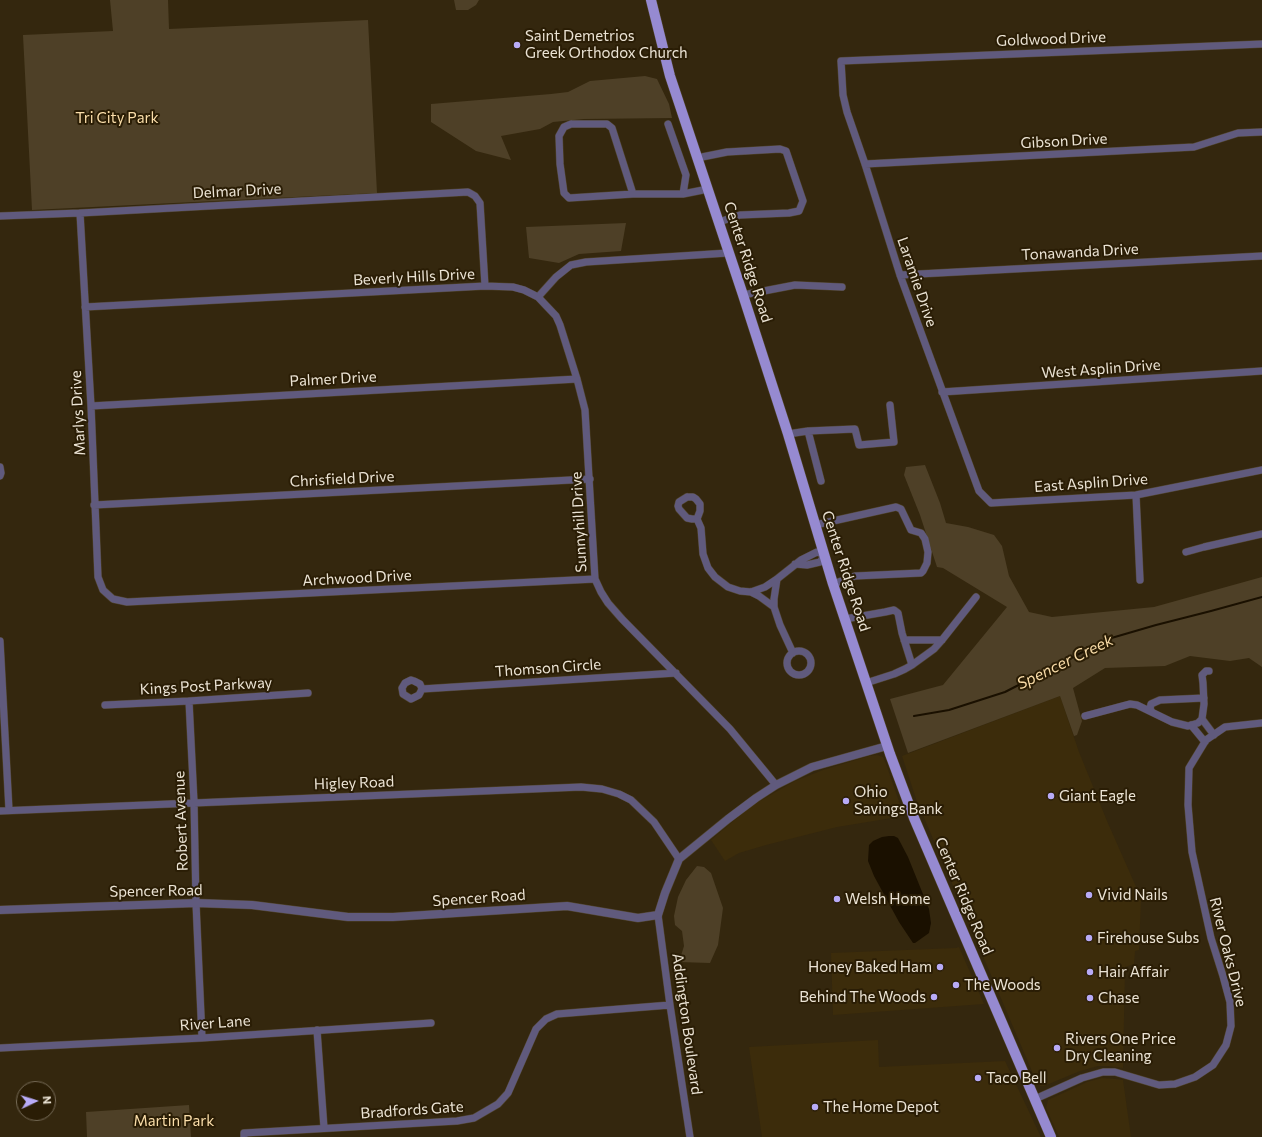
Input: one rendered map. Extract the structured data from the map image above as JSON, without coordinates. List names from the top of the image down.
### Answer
{
  "streets": {
    "main road": ["Center Ridge Road"],
    "street": [
      "Goldwood Drive",
      "Gibson Drive",
      "Delmar Drive",
      "Tonawanda Drive",
      "Beverly Hills Drive",
      "Laramie Drive",
      "West Asplin Drive",
      "Palmer Drive",
      "Marlys Drive",
      "Chrisfield Drive",
      "East Asplin Drive",
      "Sunnyhill Drive",
      "Archwood Drive",
      "Thomson Circle",
      "Kings Post Parkway",
      "Higley Road",
      "Robert Avenue",
      "Spencer Road",
      "River Oaks Drive",
      "River Lane",
      "Addington Boulevard",
      "Bradfords Gate"
    ]
  },
  "crossings": [
    ["Goldwood Drive", "Laramie Drive"],
    ["Gibson Drive", "Laramie Drive"],
    ["Delmar Drive", "Beverly Hills Drive"],
    ["Delmar Drive", "Marlys Drive"],
    ["Tonawanda Drive", "Laramie Drive"],
    ["Center Ridge Road", "River Oaks Drive"],
    ["Beverly Hills Drive", "Marlys Drive"],
    ["Beverly Hills Drive", "Sunnyhill Drive"],
    ["Laramie Drive", "West Asplin Drive"],
    ["Laramie Drive", "East Asplin Drive"],
    ["Palmer Drive", "Marlys Drive"],
    ["Palmer Drive", "Sunnyhill Drive"],
    ["Marlys Drive", "Chrisfield Drive"],
    ["Marlys Drive", "Archwood Drive"],
    ["Chrisfield Drive", "Sunnyhill Drive"],
    ["Sunnyhill Drive", "Archwood Drive"],
    ["Sunnyhill Drive", "Thomson Circle"],
    ["Kings Post Parkway", "Robert Avenue"],
    ["Higley Road", "Robert Avenue"],
    ["Robert Avenue", "Spencer Road"],
    ["Robert Avenue", "River Lane"],
    ["Spencer Road", "Addington Boulevard"],
    ["Addington Boulevard", "Bradfords Gate"]
  ],
  "water": ["Spencer Creek"],
  "parks": ["Tri City Park", "Martin Park"],
  "places": [
    "Saint Demetrios Greek Orthodox Church",
    "Giant Eagle",
    "Ohio Savings Bank",
    "Vivid Nails",
    "Welsh Home",
    "Firehouse Subs",
    "Honey Baked Ham",
    "Hair Affair",
    "The Woods",
    "Behind The Woods",
    "Chase",
    "Rivers One Price Dry Cleaning",
    "Taco Bell",
    "The Home Depot"
  ],
  "north": "right"
}
